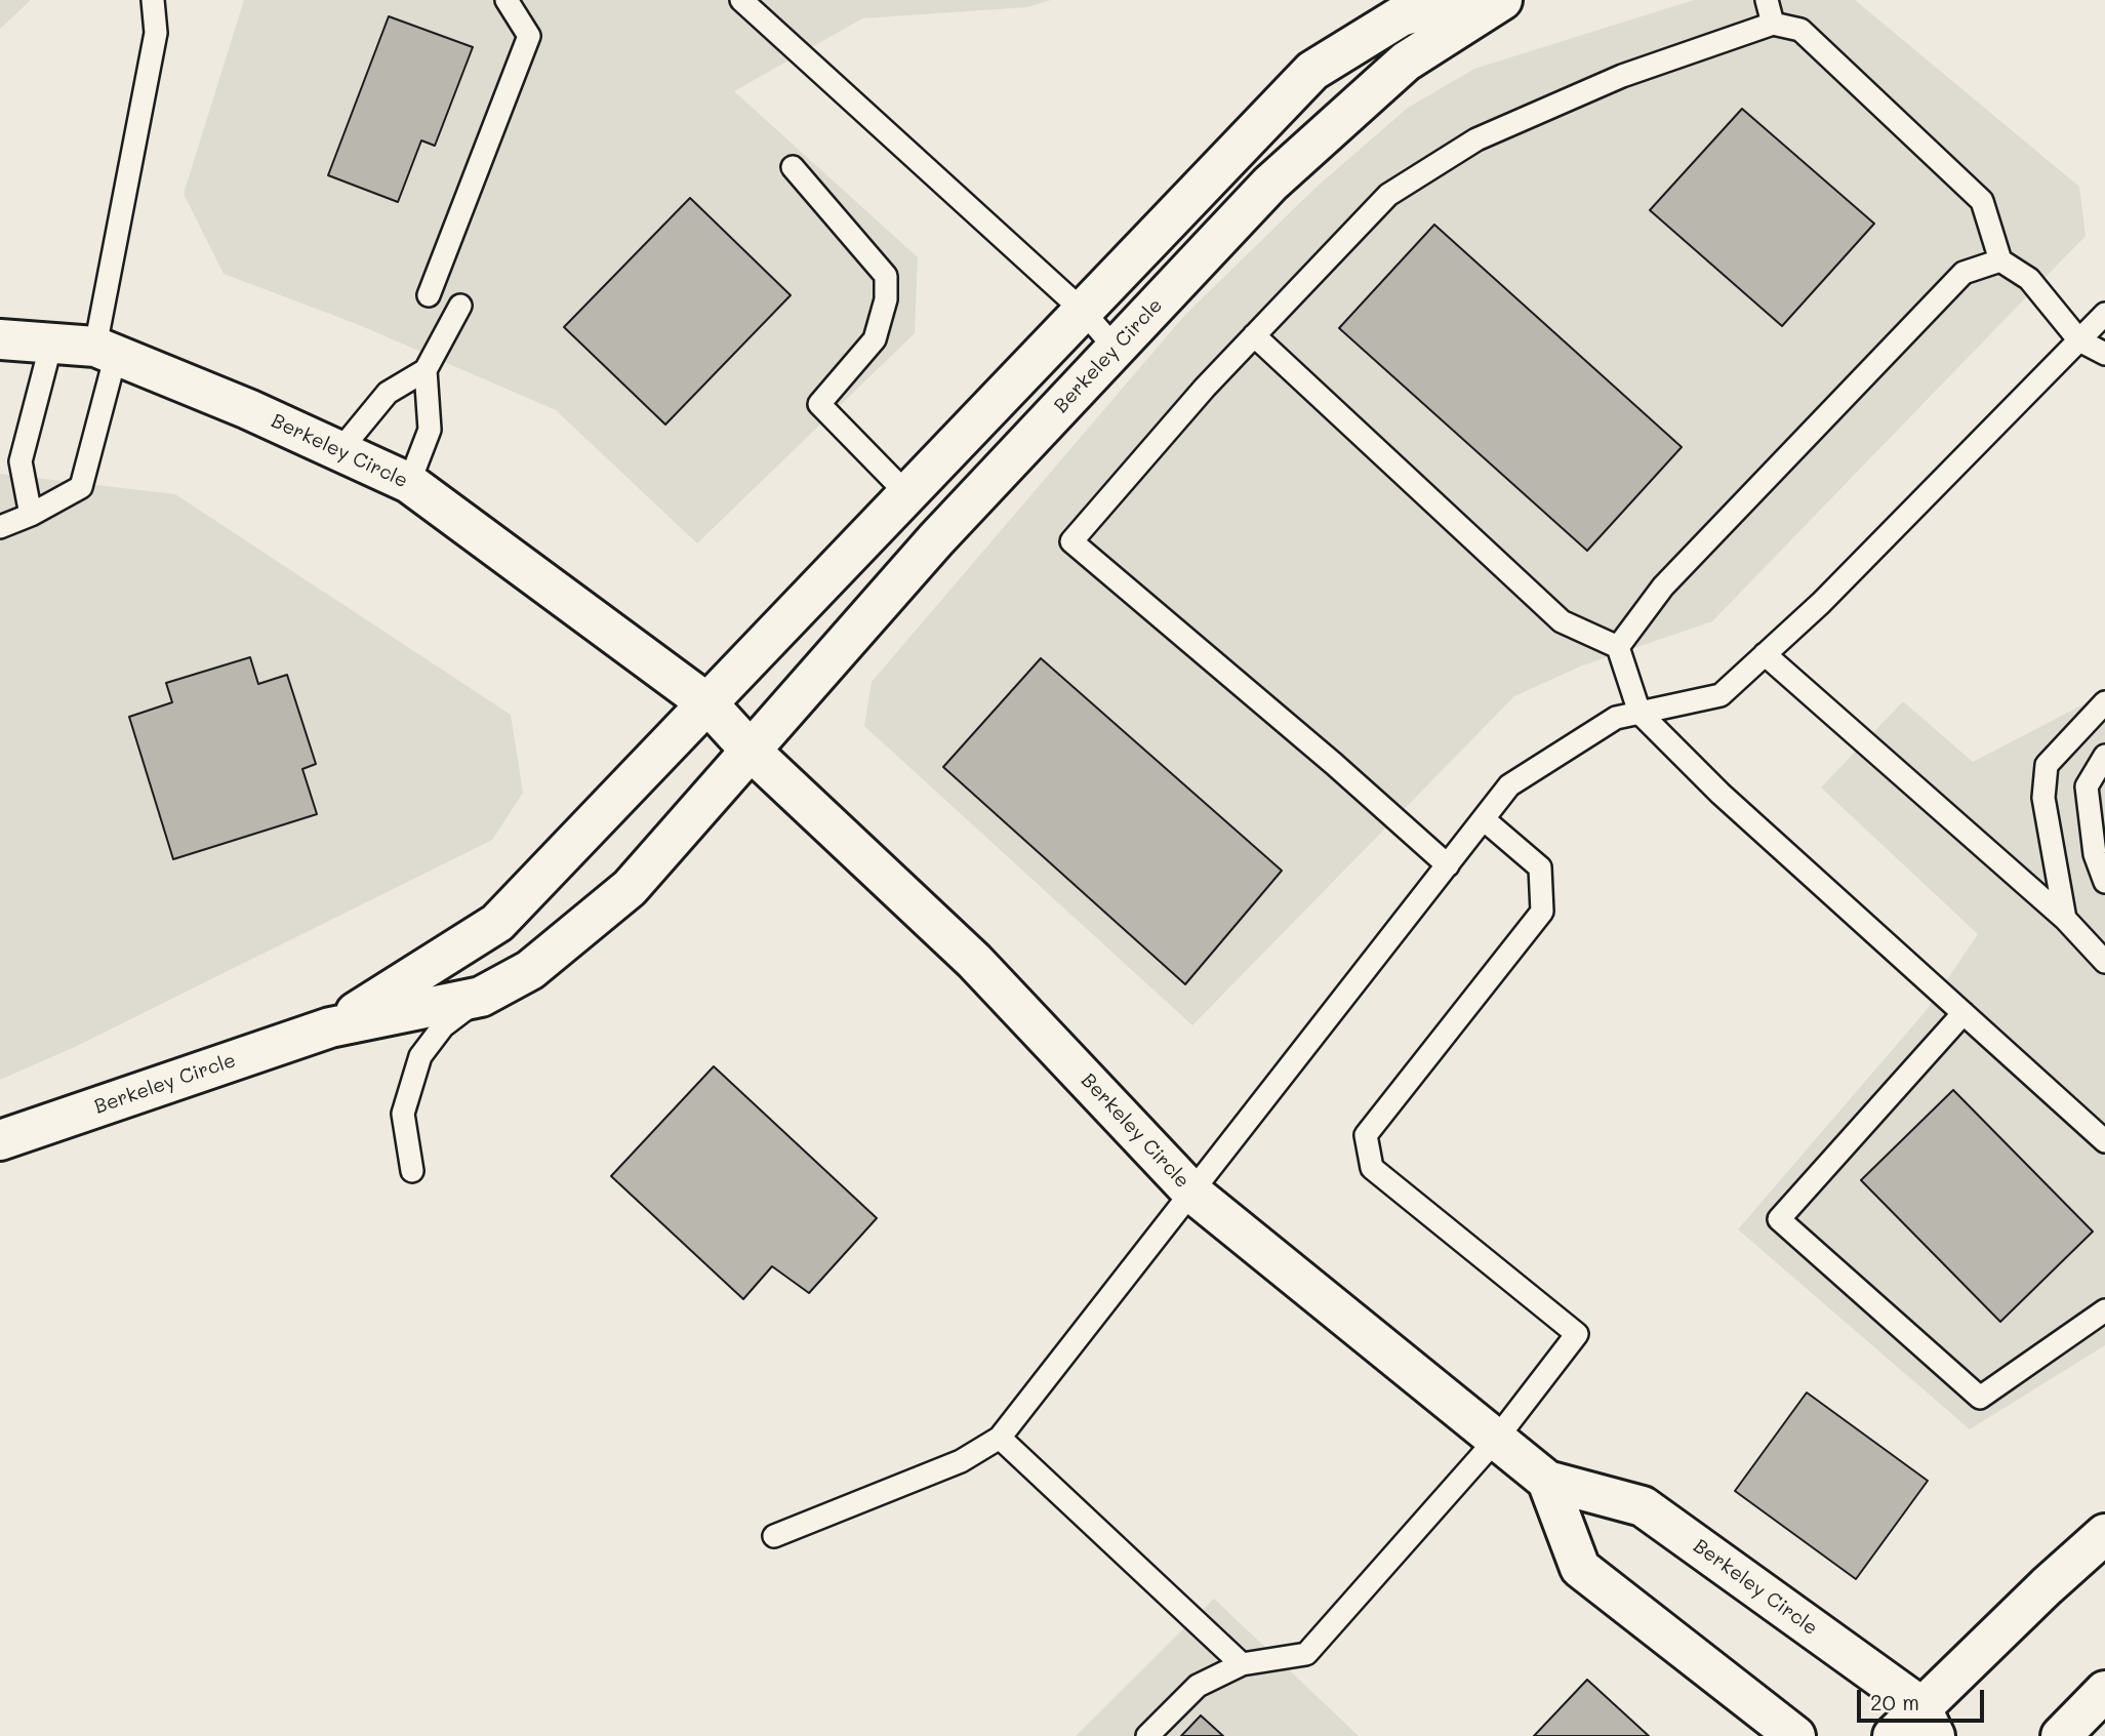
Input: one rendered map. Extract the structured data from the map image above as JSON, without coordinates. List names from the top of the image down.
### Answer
{
  "streets": {
    "street": ["Berkeley Circle"]
  },
  "scale_bar": "20 m"
}
